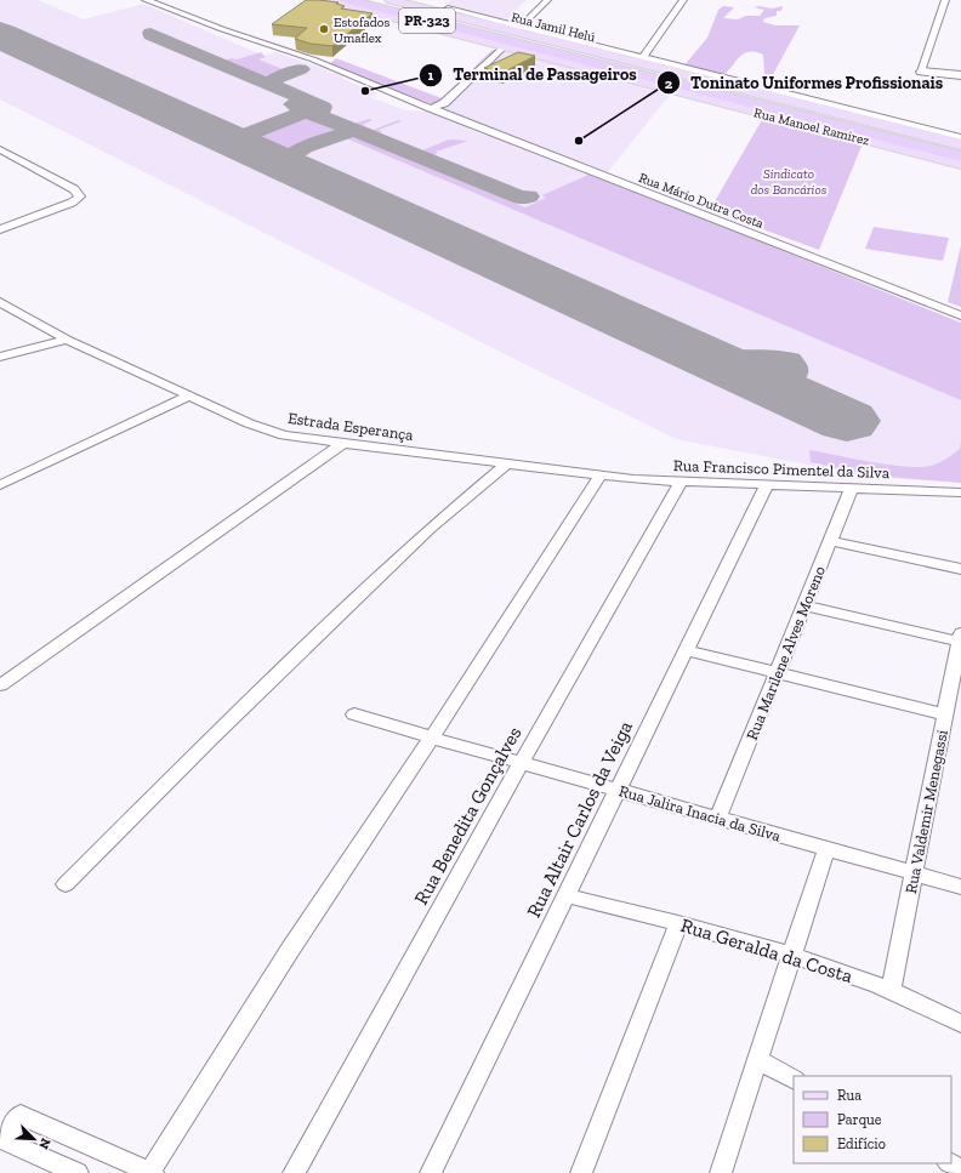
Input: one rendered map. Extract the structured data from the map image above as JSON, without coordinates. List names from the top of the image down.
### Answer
{
  "streets": {
    "highway": ["PR-323"],
    "main road": ["Rua Jamil Helú", "Rua Manoel Ramirez"],
    "street": [
      "Rua Mário Dutra Costa",
      "Estrada Esperança",
      "Rua Francisco Pimentel da Silva",
      "Rua Marilene Alves Moreno",
      "Rua Valdemir Menegassi",
      "Rua Jalira Inacia da Silva",
      "Rua Benedita Gonçalves",
      "Rua Altair Carlos da Veiga",
      "Rua Geralda da Costa"
    ]
  },
  "crossings": [
    ["Estrada Esperança", "Rua Francisco Pimentel da Silva"],
    ["Rua Francisco Pimentel da Silva", "Rua Marilene Alves Moreno"],
    ["Rua Francisco Pimentel da Silva", "Rua Benedita Gonçalves"],
    ["Rua Francisco Pimentel da Silva", "Rua Altair Carlos da Veiga"],
    ["Rua Marilene Alves Moreno", "Rua Jalira Inacia da Silva"],
    ["Rua Valdemir Menegassi", "Rua Jalira Inacia da Silva"],
    ["Rua Valdemir Menegassi", "Rua Geralda da Costa"],
    ["Rua Jalira Inacia da Silva", "Rua Benedita Gonçalves"],
    ["Rua Jalira Inacia da Silva", "Rua Altair Carlos da Veiga"],
    ["Rua Altair Carlos da Veiga", "Rua Geralda da Costa"]
  ],
  "parks": ["Sindicato dos Bancários"],
  "places": ["Estofados Umaflex", "Terminal de Passageiros", "Toninato Uniformes Profissionais"],
  "legend": ["Rua", "Parque", "Edifício"],
  "north": "bottom right"
}
